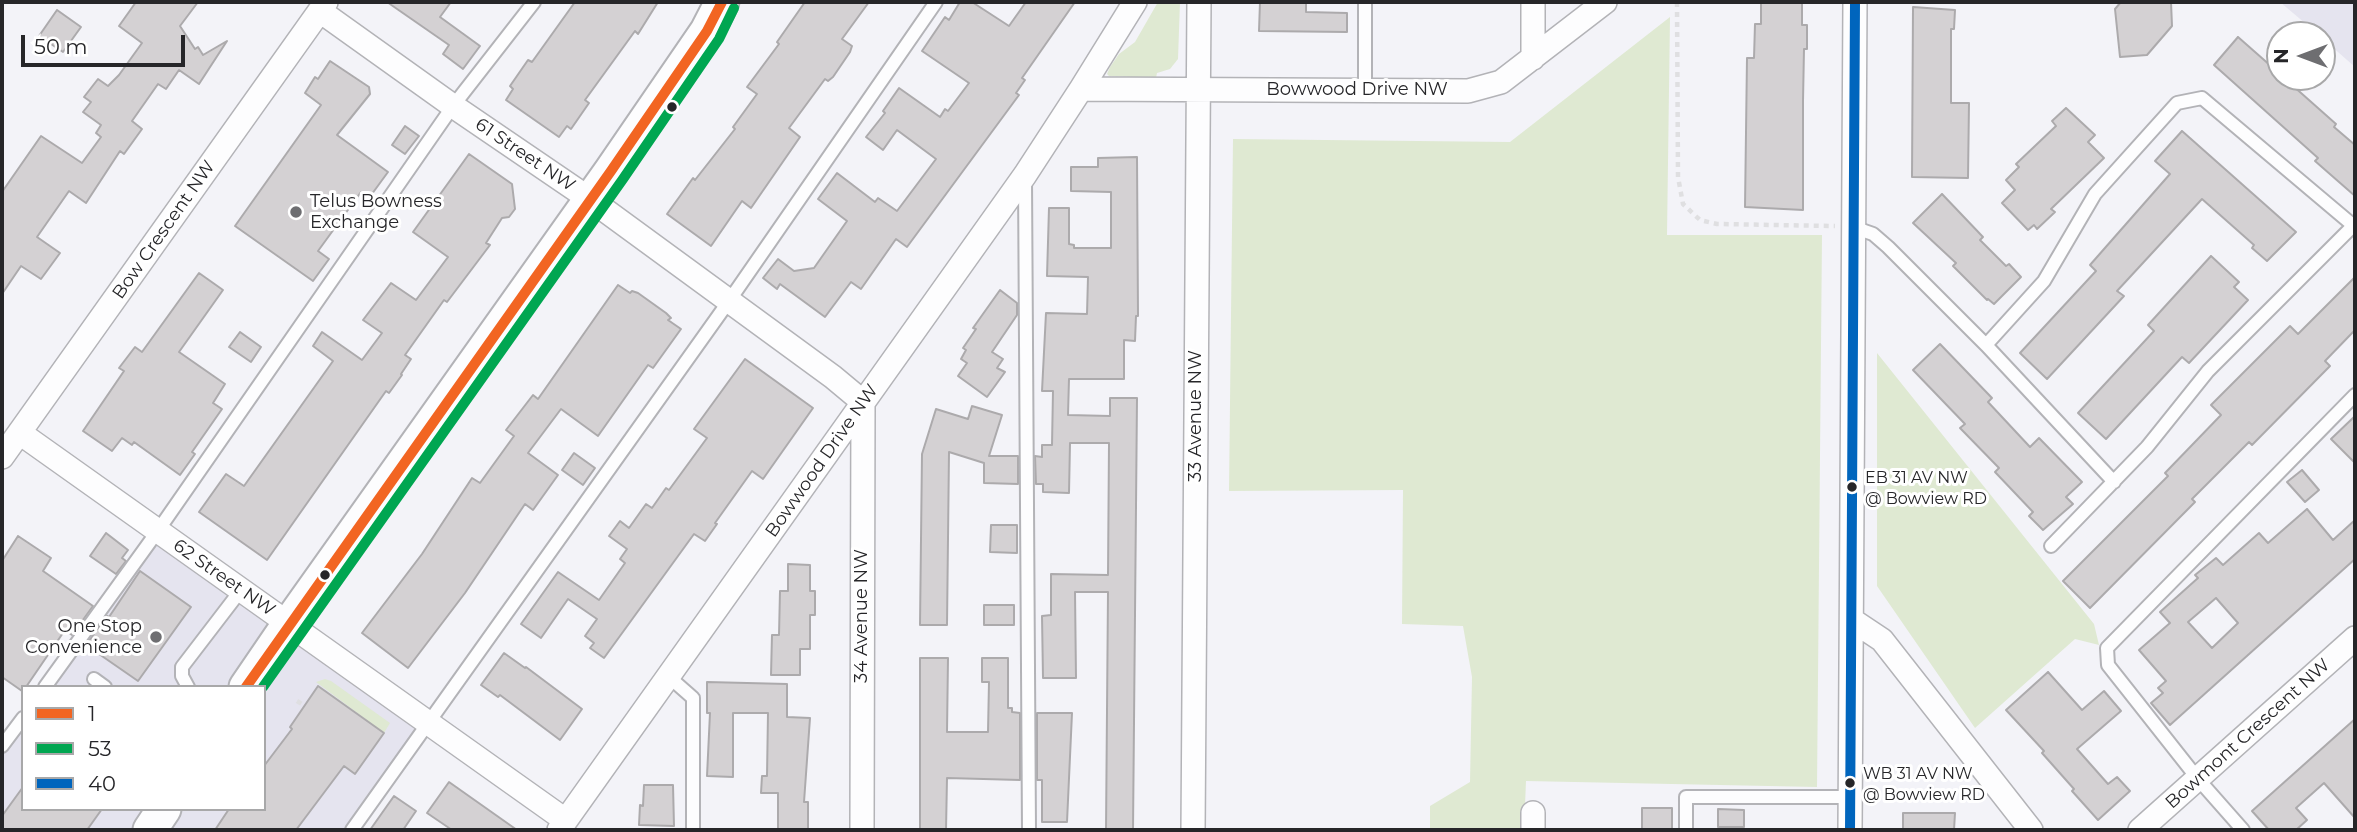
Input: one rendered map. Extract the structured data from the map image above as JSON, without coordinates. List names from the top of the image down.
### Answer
{
  "streets": {
    "street": [
      "Bowwood Drive NW",
      "61 Street NW",
      "Bow Crescent NW",
      "33 Avenue NW",
      "62 Street NW",
      "34 Avenue NW",
      "Bowmont Crescent NW"
    ]
  },
  "crossings": [
    ["Bowwood Drive NW", "61 Street NW"],
    ["Bowwood Drive NW", "33 Avenue NW"],
    ["Bowwood Drive NW", "62 Street NW"],
    ["Bowwood Drive NW", "34 Avenue NW"],
    ["61 Street NW", "Bow Crescent NW"],
    ["61 Street NW", "34 Avenue NW"],
    ["Bow Crescent NW", "62 Street NW"]
  ],
  "places": [
    "Telus Bowness Exchange",
    "EB 31 AV NW @ Bowview RD",
    "One Stop Convenience",
    "WB 31 AV NW @ Bowview RD"
  ],
  "lines": ["transit line 1", "transit line 40", "transit line 53"],
  "legend": ["1", "53", "40"],
  "scale_bar": "50 m",
  "north": "left"
}
